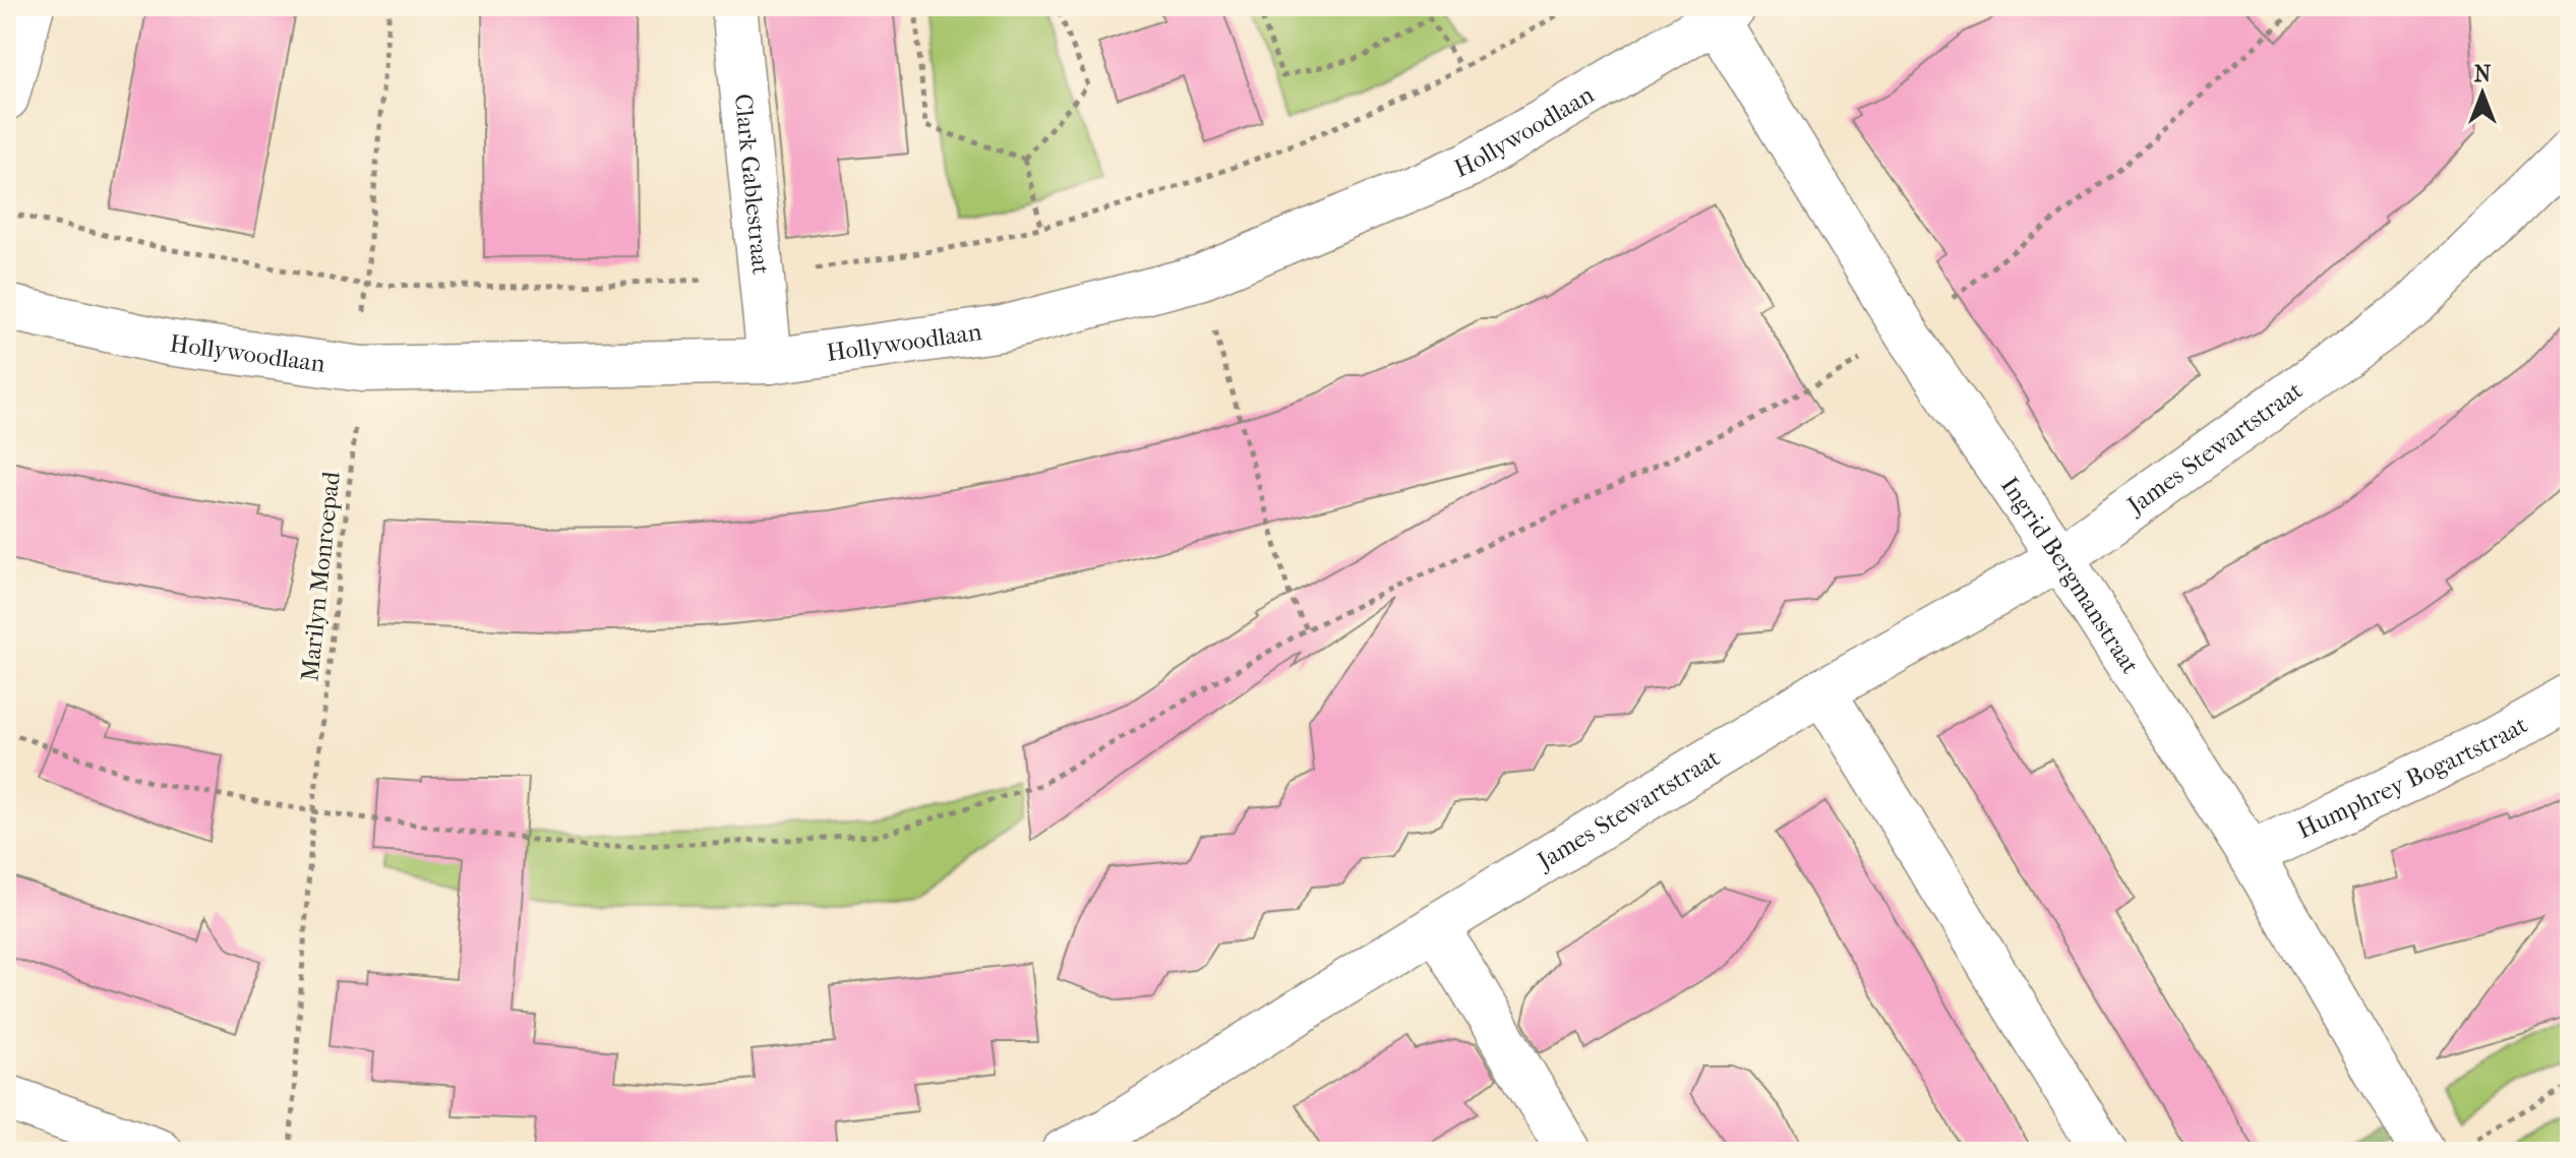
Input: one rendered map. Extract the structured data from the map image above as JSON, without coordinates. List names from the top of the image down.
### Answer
{
  "streets": {
    "street": [
      "Hollywoodlaan",
      "Clark Gablestraat",
      "James Stewartstraat",
      "Ingrid Bergmanstraat",
      "Humphrey Bogartstraat"
    ],
    "path": ["Marilyn Monroepad"]
  },
  "crossings": [
    ["Hollywoodlaan", "Clark Gablestraat"],
    ["Hollywoodlaan", "Marilyn Monroepad"],
    ["Hollywoodlaan", "Ingrid Bergmanstraat"],
    ["James Stewartstraat", "Ingrid Bergmanstraat"],
    ["Ingrid Bergmanstraat", "Humphrey Bogartstraat"]
  ],
  "north": "top"
}
